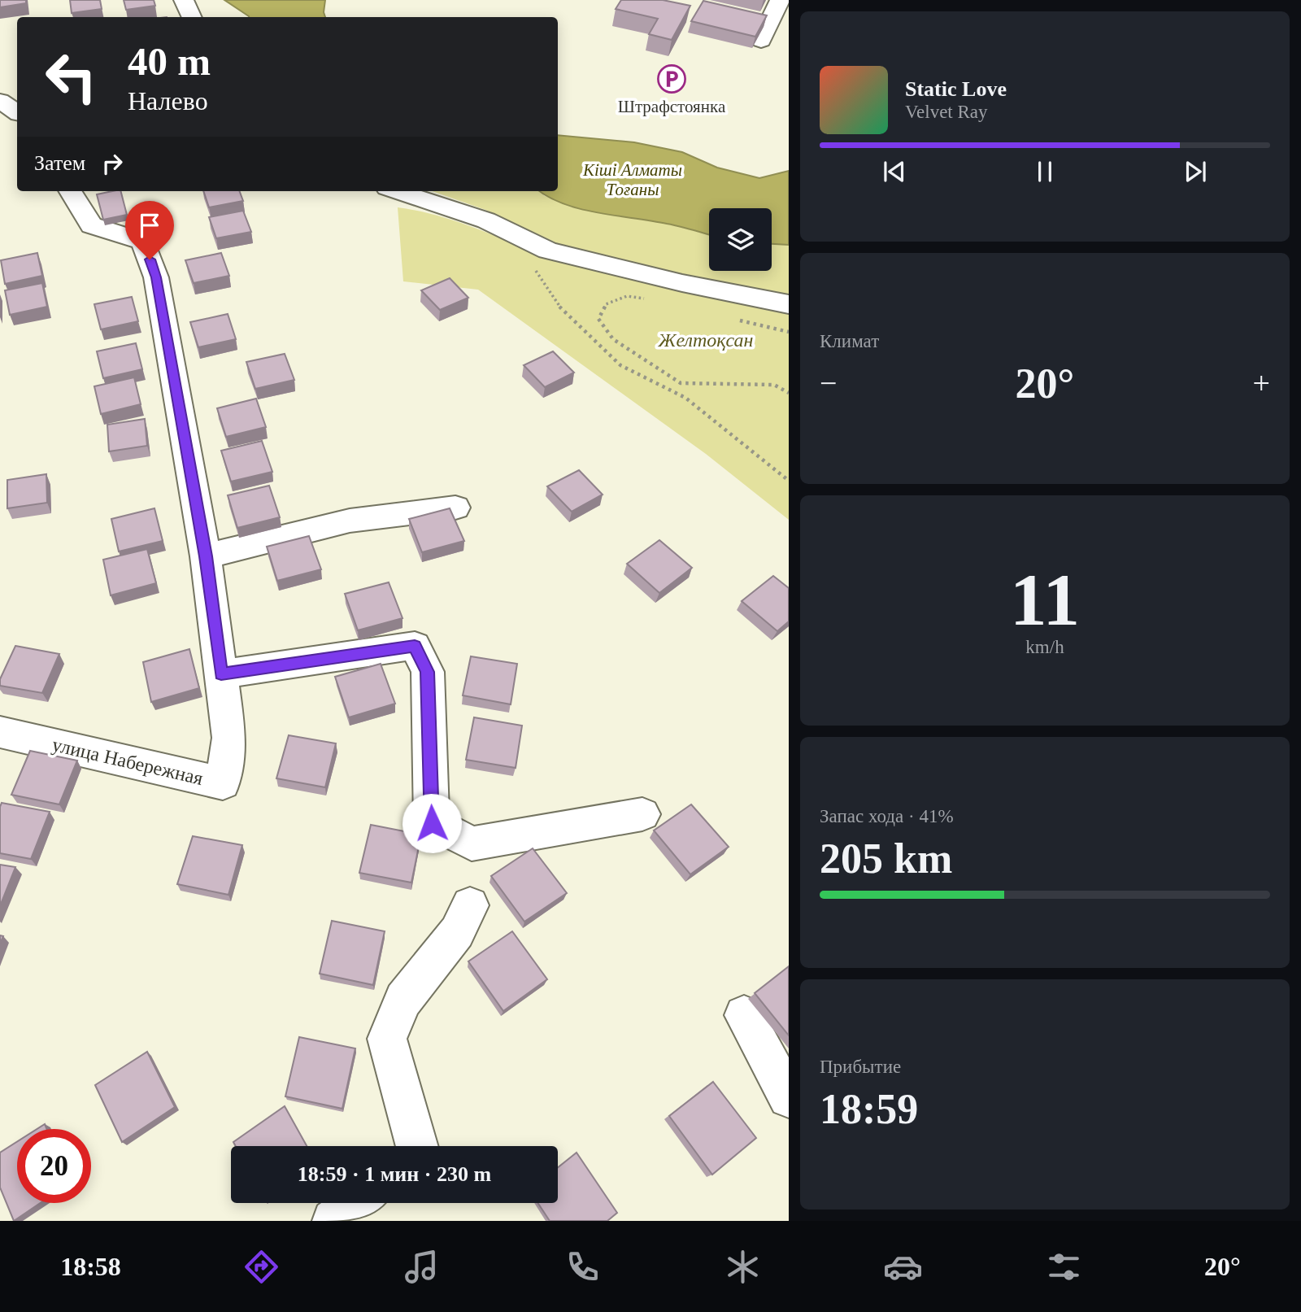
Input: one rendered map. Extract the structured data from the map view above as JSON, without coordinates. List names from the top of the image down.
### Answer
{
  "streets": {
    "street": ["улица Набережная"]
  },
  "water": ["Кіші Алматы Тоғаны"],
  "parks": ["Желтоқсан"],
  "places": {
    "parking": ["Штрафстоянка"]
  },
  "page": {
    "turn": ["40 m", "Налево"],
    "song": ["Static Love", "Velvet Ray"],
    "then": "Затем",
    "tile": [
      "Климат",
      ["11", "km/h"],
      ["Запас хода · 41%", "205 km"],
      ["Прибытие", "18:59"]
    ],
    "heat": ["−", "20°", "+"],
    "limit": "20",
    "trip": "18:59 · 1 мин · 230 m",
    "tabs": ["18:58", "20°"]
  }
}
